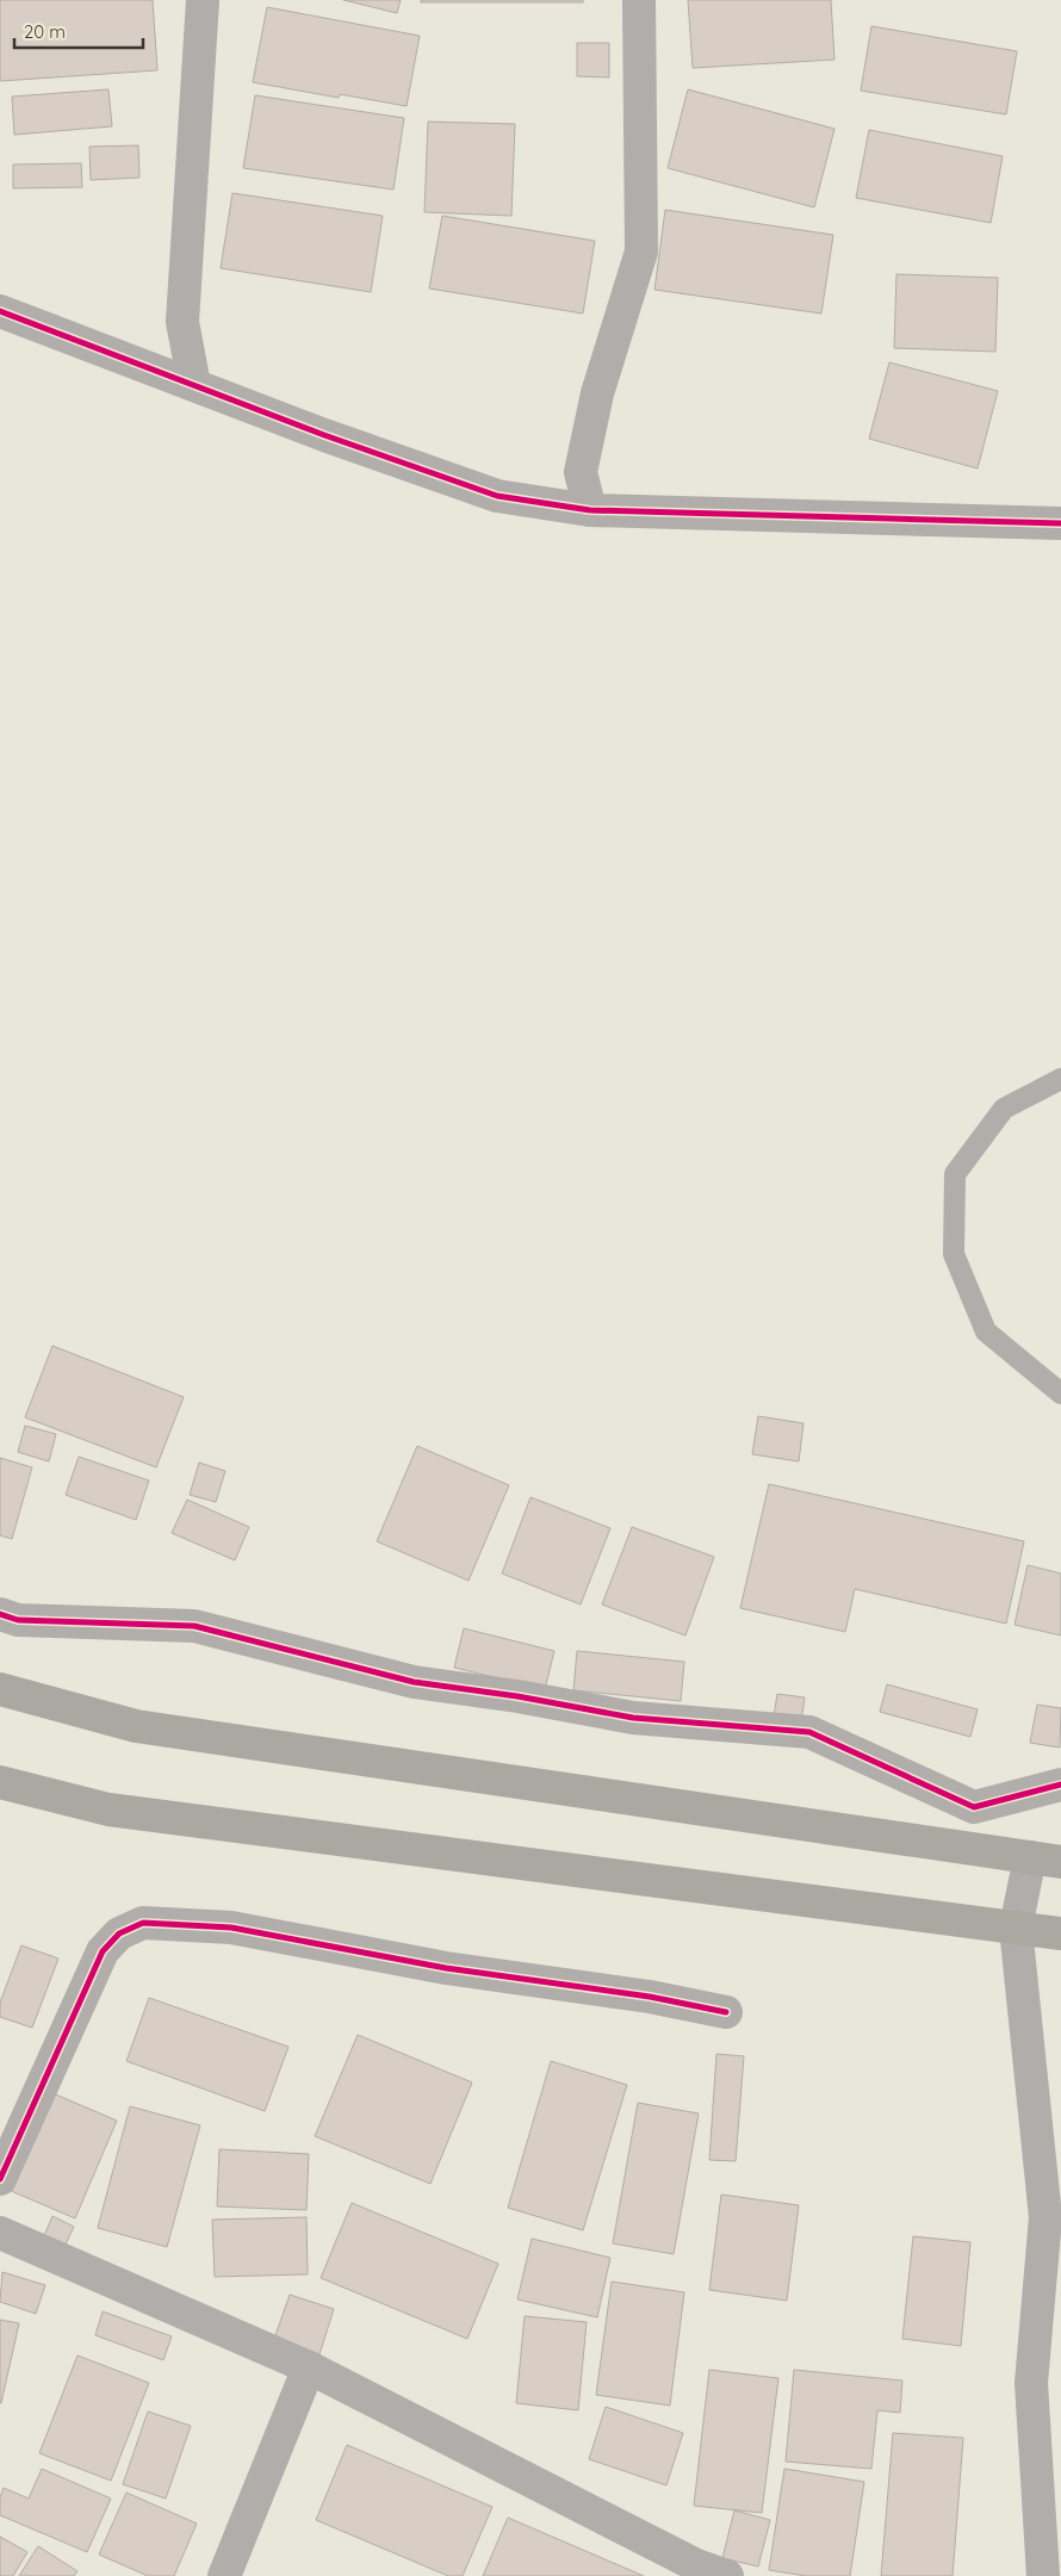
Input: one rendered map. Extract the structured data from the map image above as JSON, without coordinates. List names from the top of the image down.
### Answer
{
  "scale_bar": "20 m"
}
